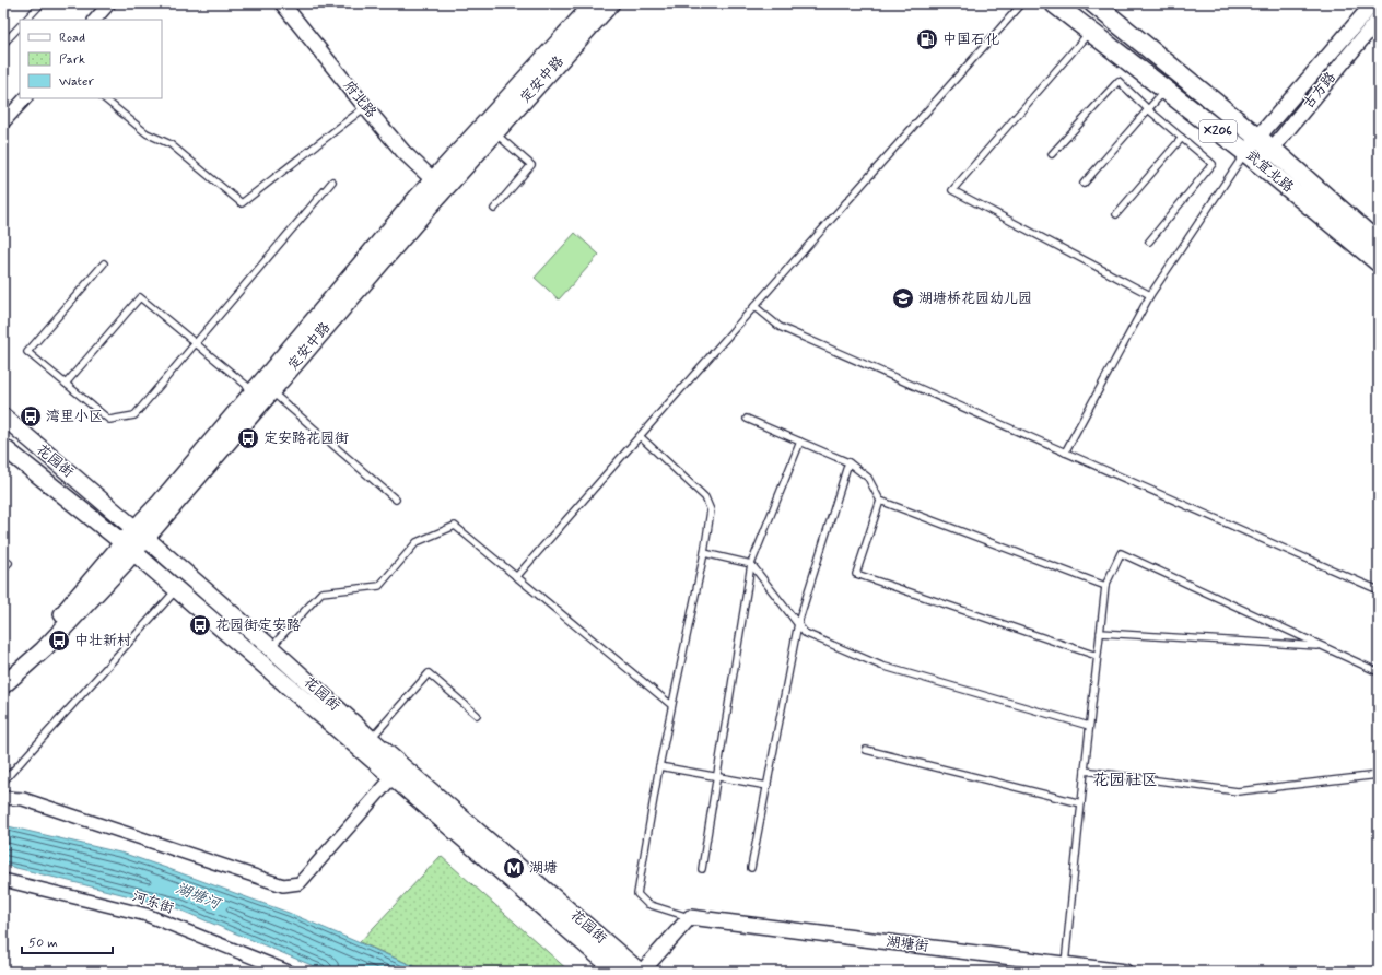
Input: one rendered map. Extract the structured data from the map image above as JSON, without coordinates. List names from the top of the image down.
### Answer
{
  "streets": {
    "main road": [
      "定安中路",
      "X206",
      "武宜北路",
      "花园街"
    ],
    "street": [
      "古方路",
      "府北路",
      "河东街",
      "湖塘街"
    ]
  },
  "crossings": [
    ["定安中路", "府北路"],
    ["定安中路", "花园街"],
    ["古方路", "武宜北路"]
  ],
  "districts": ["花园社区"],
  "water": ["湖塘河"],
  "places": {
    "fuel station": ["中国石化"],
    "school or university": ["湖塘桥花园幼儿园"],
    "bus stop": [
      "湾里小区",
      "定安路花园街",
      "花园街定安路",
      "中壮新村"
    ],
    "metro station": ["湖塘"]
  },
  "legend": ["Road", "Park", "Water"],
  "scale_bar": "50 m"
}
